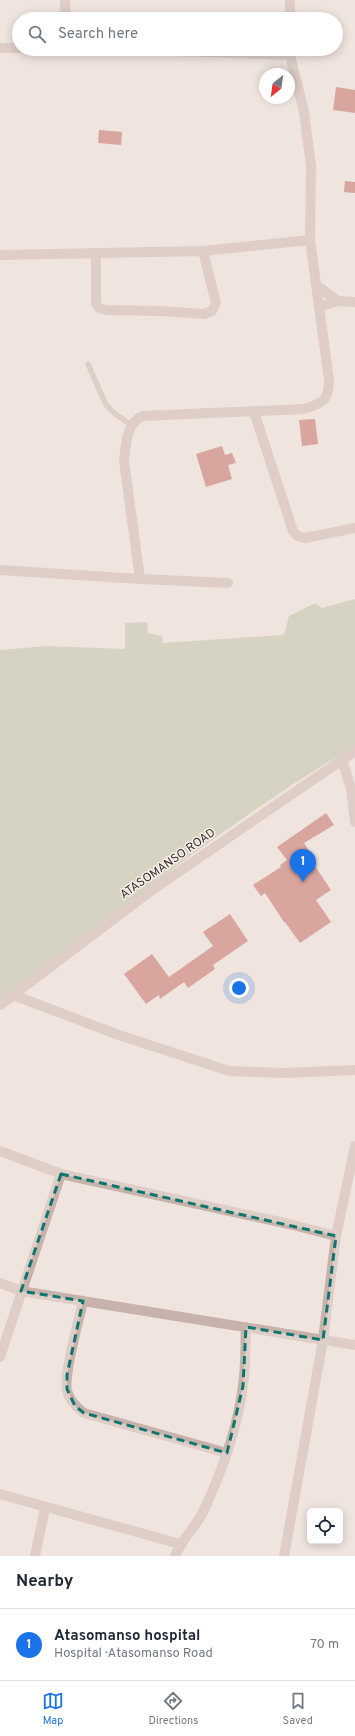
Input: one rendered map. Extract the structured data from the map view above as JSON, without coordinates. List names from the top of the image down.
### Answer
{
  "streets": {
    "street": ["ATASOMANSO ROAD"]
  },
  "north": "bottom left",
  "page": {
    "search": "Search here",
    "pins": "1",
    "heading": "Nearby",
    "list": [
      {
        "mark": "1",
        "name": "Atasomanso hospital",
        "note": "Hospital · Atasomanso Road",
        "value": "70 m"
      }
    ],
    "nav": ["Map", "Directions", "Saved"]
  }
}
